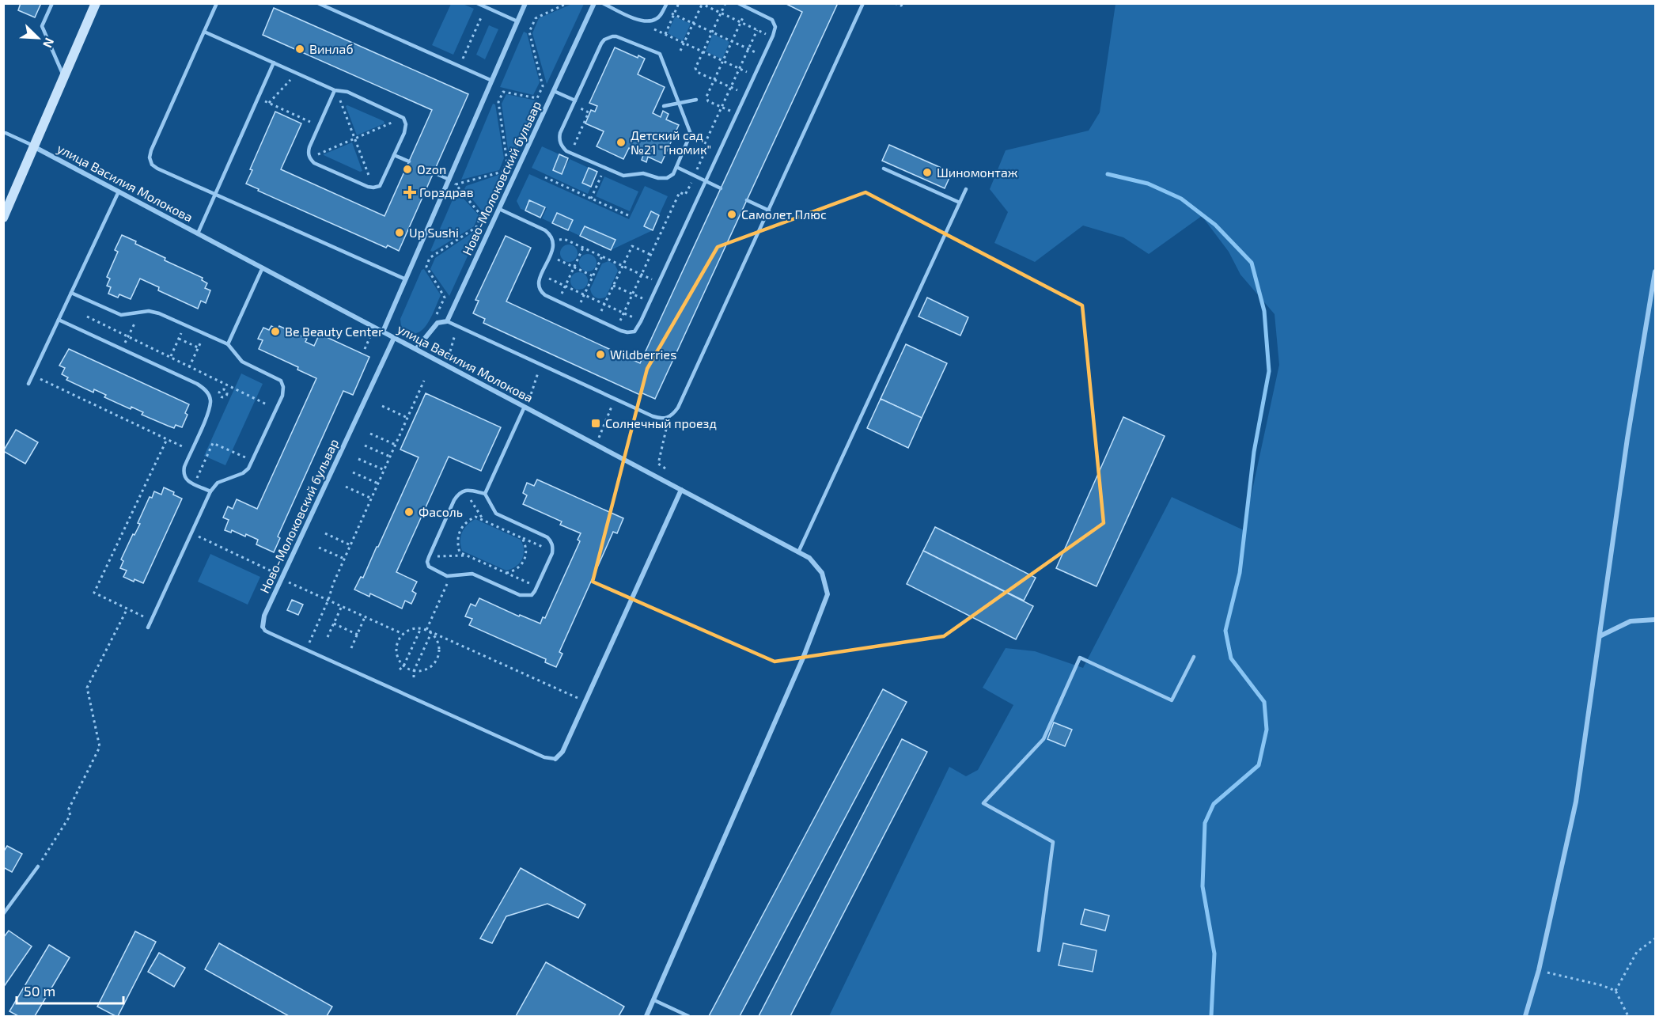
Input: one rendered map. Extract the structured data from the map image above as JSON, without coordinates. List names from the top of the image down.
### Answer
{
  "streets": {
    "street": ["Ново-Молоковский бульвар", "улица Василия Молокова"]
  },
  "crossings": [
    ["Ново-Молоковский бульвар", "улица Василия Молокова"]
  ],
  "places": {
    "other": [
      "Винлаб",
      "Детский сад №21 \"Гномик\"",
      "Ozon",
      "Шиномонтаж",
      "Самолет Плюс",
      "Up Sushi",
      "Be Beauty Center",
      "Wildberries",
      "Фасоль"
    ],
    "health": ["Горздрав"],
    "transit": ["Солнечный проезд"]
  },
  "scale_bar": "50 m",
  "north": "bottom right"
}
